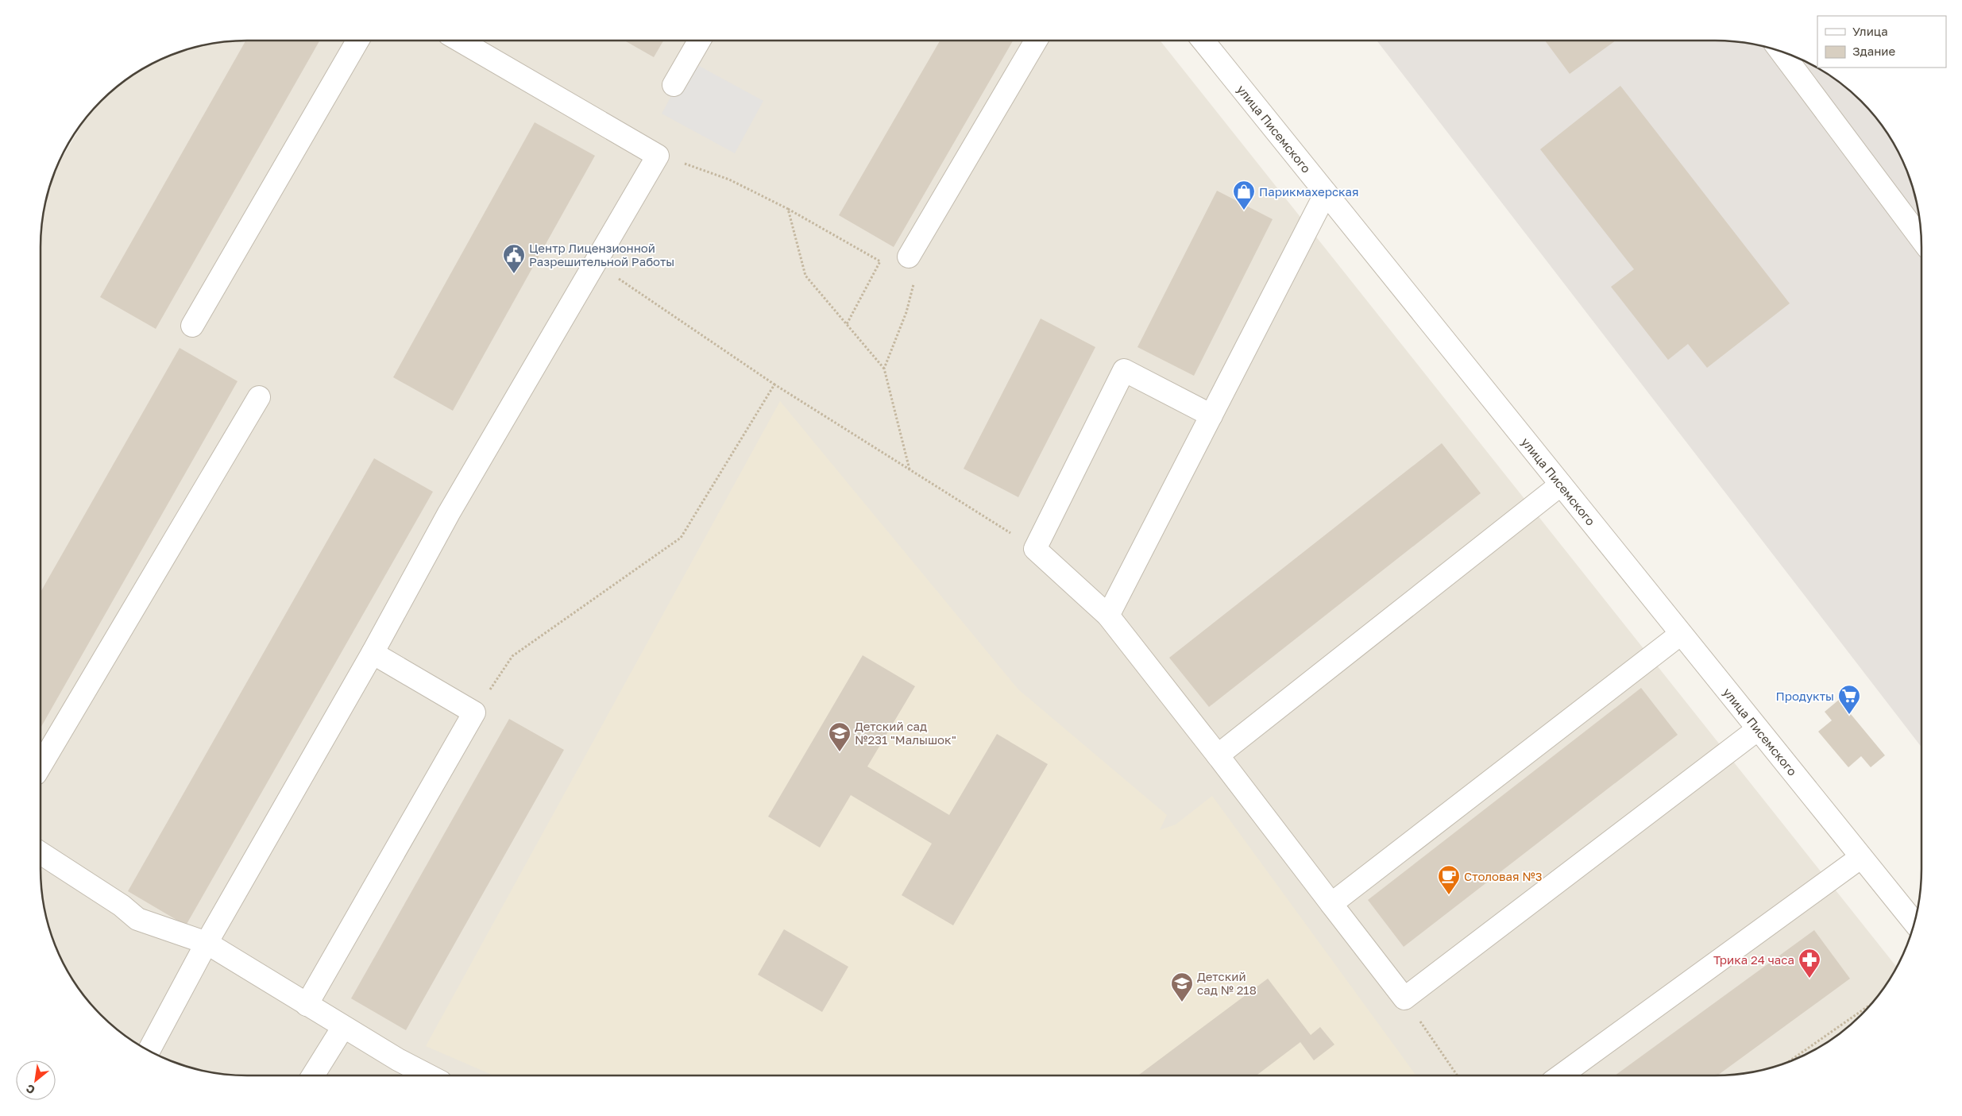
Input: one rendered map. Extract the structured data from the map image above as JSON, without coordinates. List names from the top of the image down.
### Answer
{
  "streets": {
    "street": ["улица Писемского"]
  },
  "places": {
    "shop": ["Парикмахерская"],
    "public building": ["Центр Лицензионной Разрешительной Работы"],
    "supermarket": ["Продукты"],
    "school or university": ["Детский сад №231 \"Малышок\"", "Детский сад № 218"],
    "cafe": ["Столовая №3"],
    "pharmacy": ["Трика 24 часа"]
  },
  "legend": ["Улица", "Здание"],
  "north": "bottom left"
}
